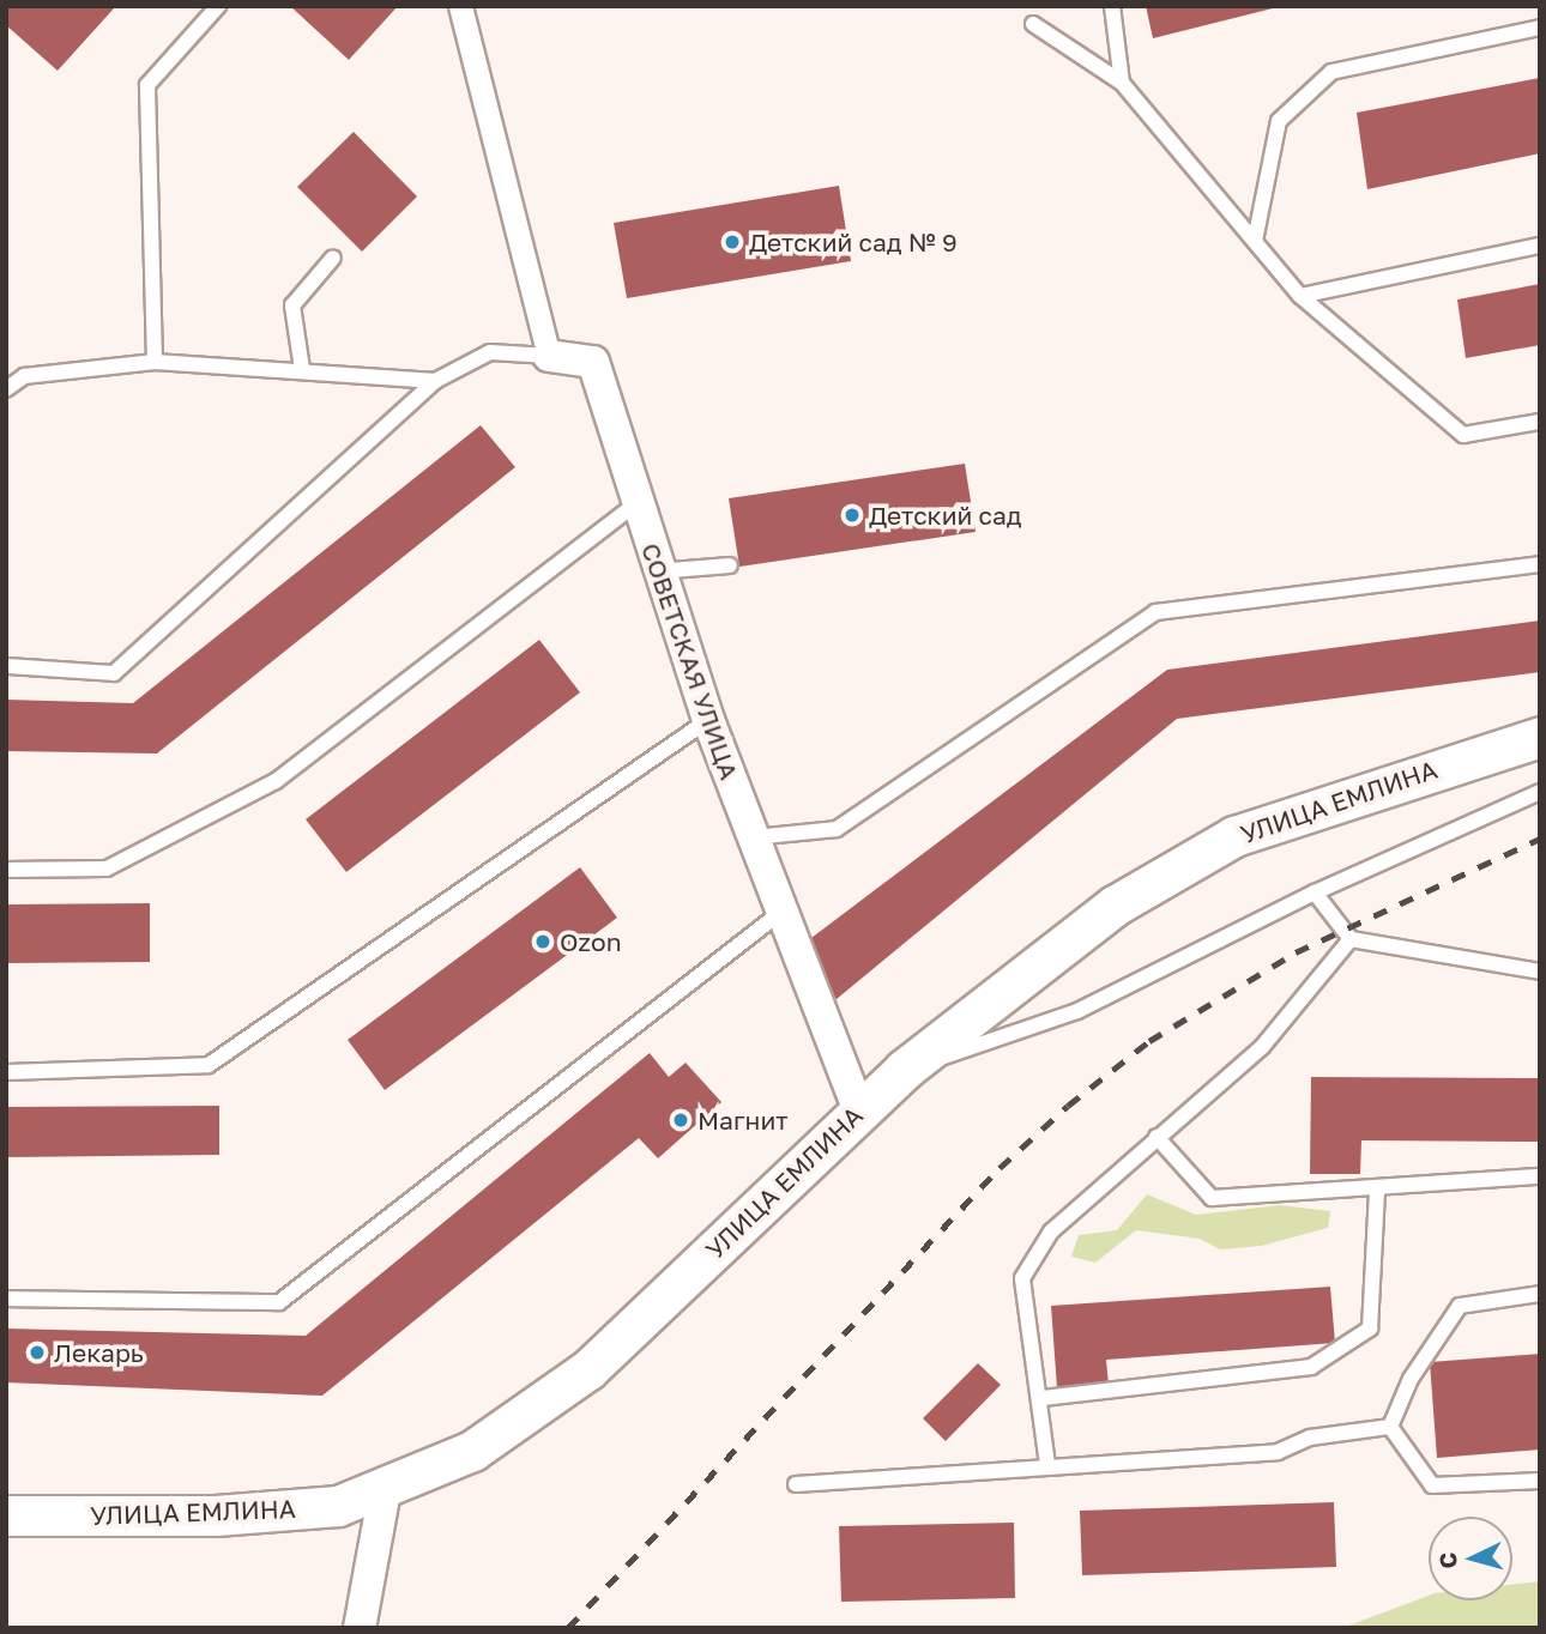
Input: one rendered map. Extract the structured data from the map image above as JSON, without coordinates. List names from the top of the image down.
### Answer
{
  "streets": {
    "street": ["СОВЕТСКАЯ УЛИЦА", "УЛИЦА ЕМЛИНА"]
  },
  "crossings": [
    ["СОВЕТСКАЯ УЛИЦА", "УЛИЦА ЕМЛИНА"]
  ],
  "places": [
    "Детский сад № 9",
    "Детский сад",
    "Ozon",
    "Магнит",
    "Лекарь"
  ],
  "north": "left"
}
